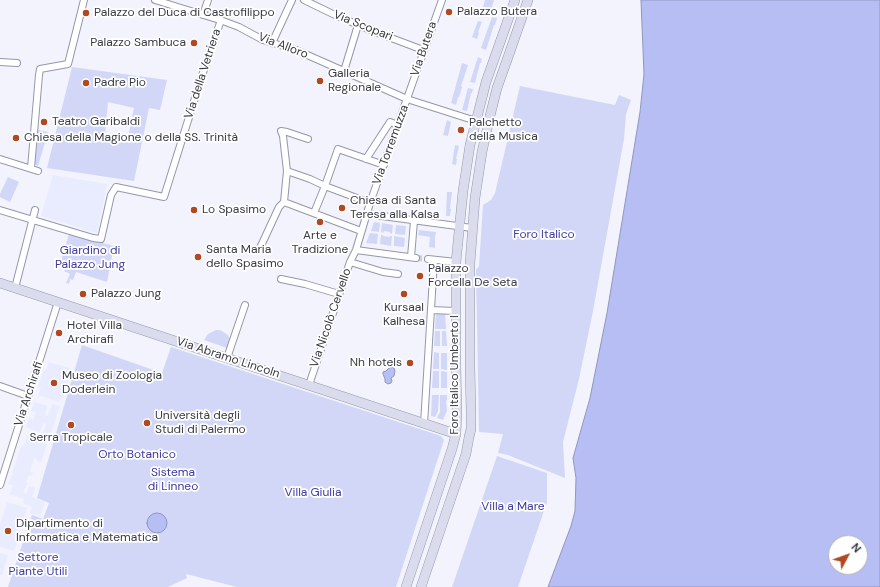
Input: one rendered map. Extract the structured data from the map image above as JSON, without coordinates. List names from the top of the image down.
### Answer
{
  "streets": {
    "main road": ["Via Abramo Lincoln", "Foro Italico Umberto I"],
    "street": [
      "Via Scopari",
      "Via Alloro",
      "Via Butera",
      "Via della Vetriera",
      "Via Torremuzza",
      "Via Nicolò Cervello",
      "Via Archirafi"
    ]
  },
  "crossings": [
    ["Via Scopari", "Via Butera"],
    ["Via Alloro", "Via Butera"],
    ["Via Alloro", "Via della Vetriera"],
    ["Via Alloro", "Via Torremuzza"],
    ["Via Alloro", "Foro Italico Umberto I"],
    ["Via Butera", "Via Torremuzza"],
    ["Via Torremuzza", "Via Nicolò Cervello"],
    ["Via Nicolò Cervello", "Via Abramo Lincoln"],
    ["Via Abramo Lincoln", "Foro Italico Umberto I"],
    ["Via Abramo Lincoln", "Via Archirafi"]
  ],
  "parks": [
    "Foro Italico",
    "Giardino di Palazzo Jung",
    "Orto Botanico",
    "Sistema di Linneo",
    "Villa Giulia",
    "Villa a Mare",
    "Settore Piante Utili"
  ],
  "places": [
    "Palazzo Butera",
    "Palazzo del Duca di Castrofilippo",
    "Palazzo Sambuca",
    "Galleria Regionale",
    "Padre Pio",
    "Teatro Garibaldi",
    "Palchetto della Musica",
    "Chiesa della Magione o della SS. Trinità",
    "Chiesa di Santa Teresa alla Kalsa",
    "Lo Spasimo",
    "Arte e Tradizione",
    "Santa Maria dello Spasimo",
    "Palazzo Forcella De Seta",
    "Palazzo Jung",
    "Kursaal Kalhesa",
    "Hotel Villa Archirafi",
    "Nh hotels",
    "Museo di Zoologia Doderlein",
    "Università degli Studi di Palermo",
    "Serra Tropicale",
    "Dipartimento di Informatica e Matematica"
  ],
  "north": "top right"
}
